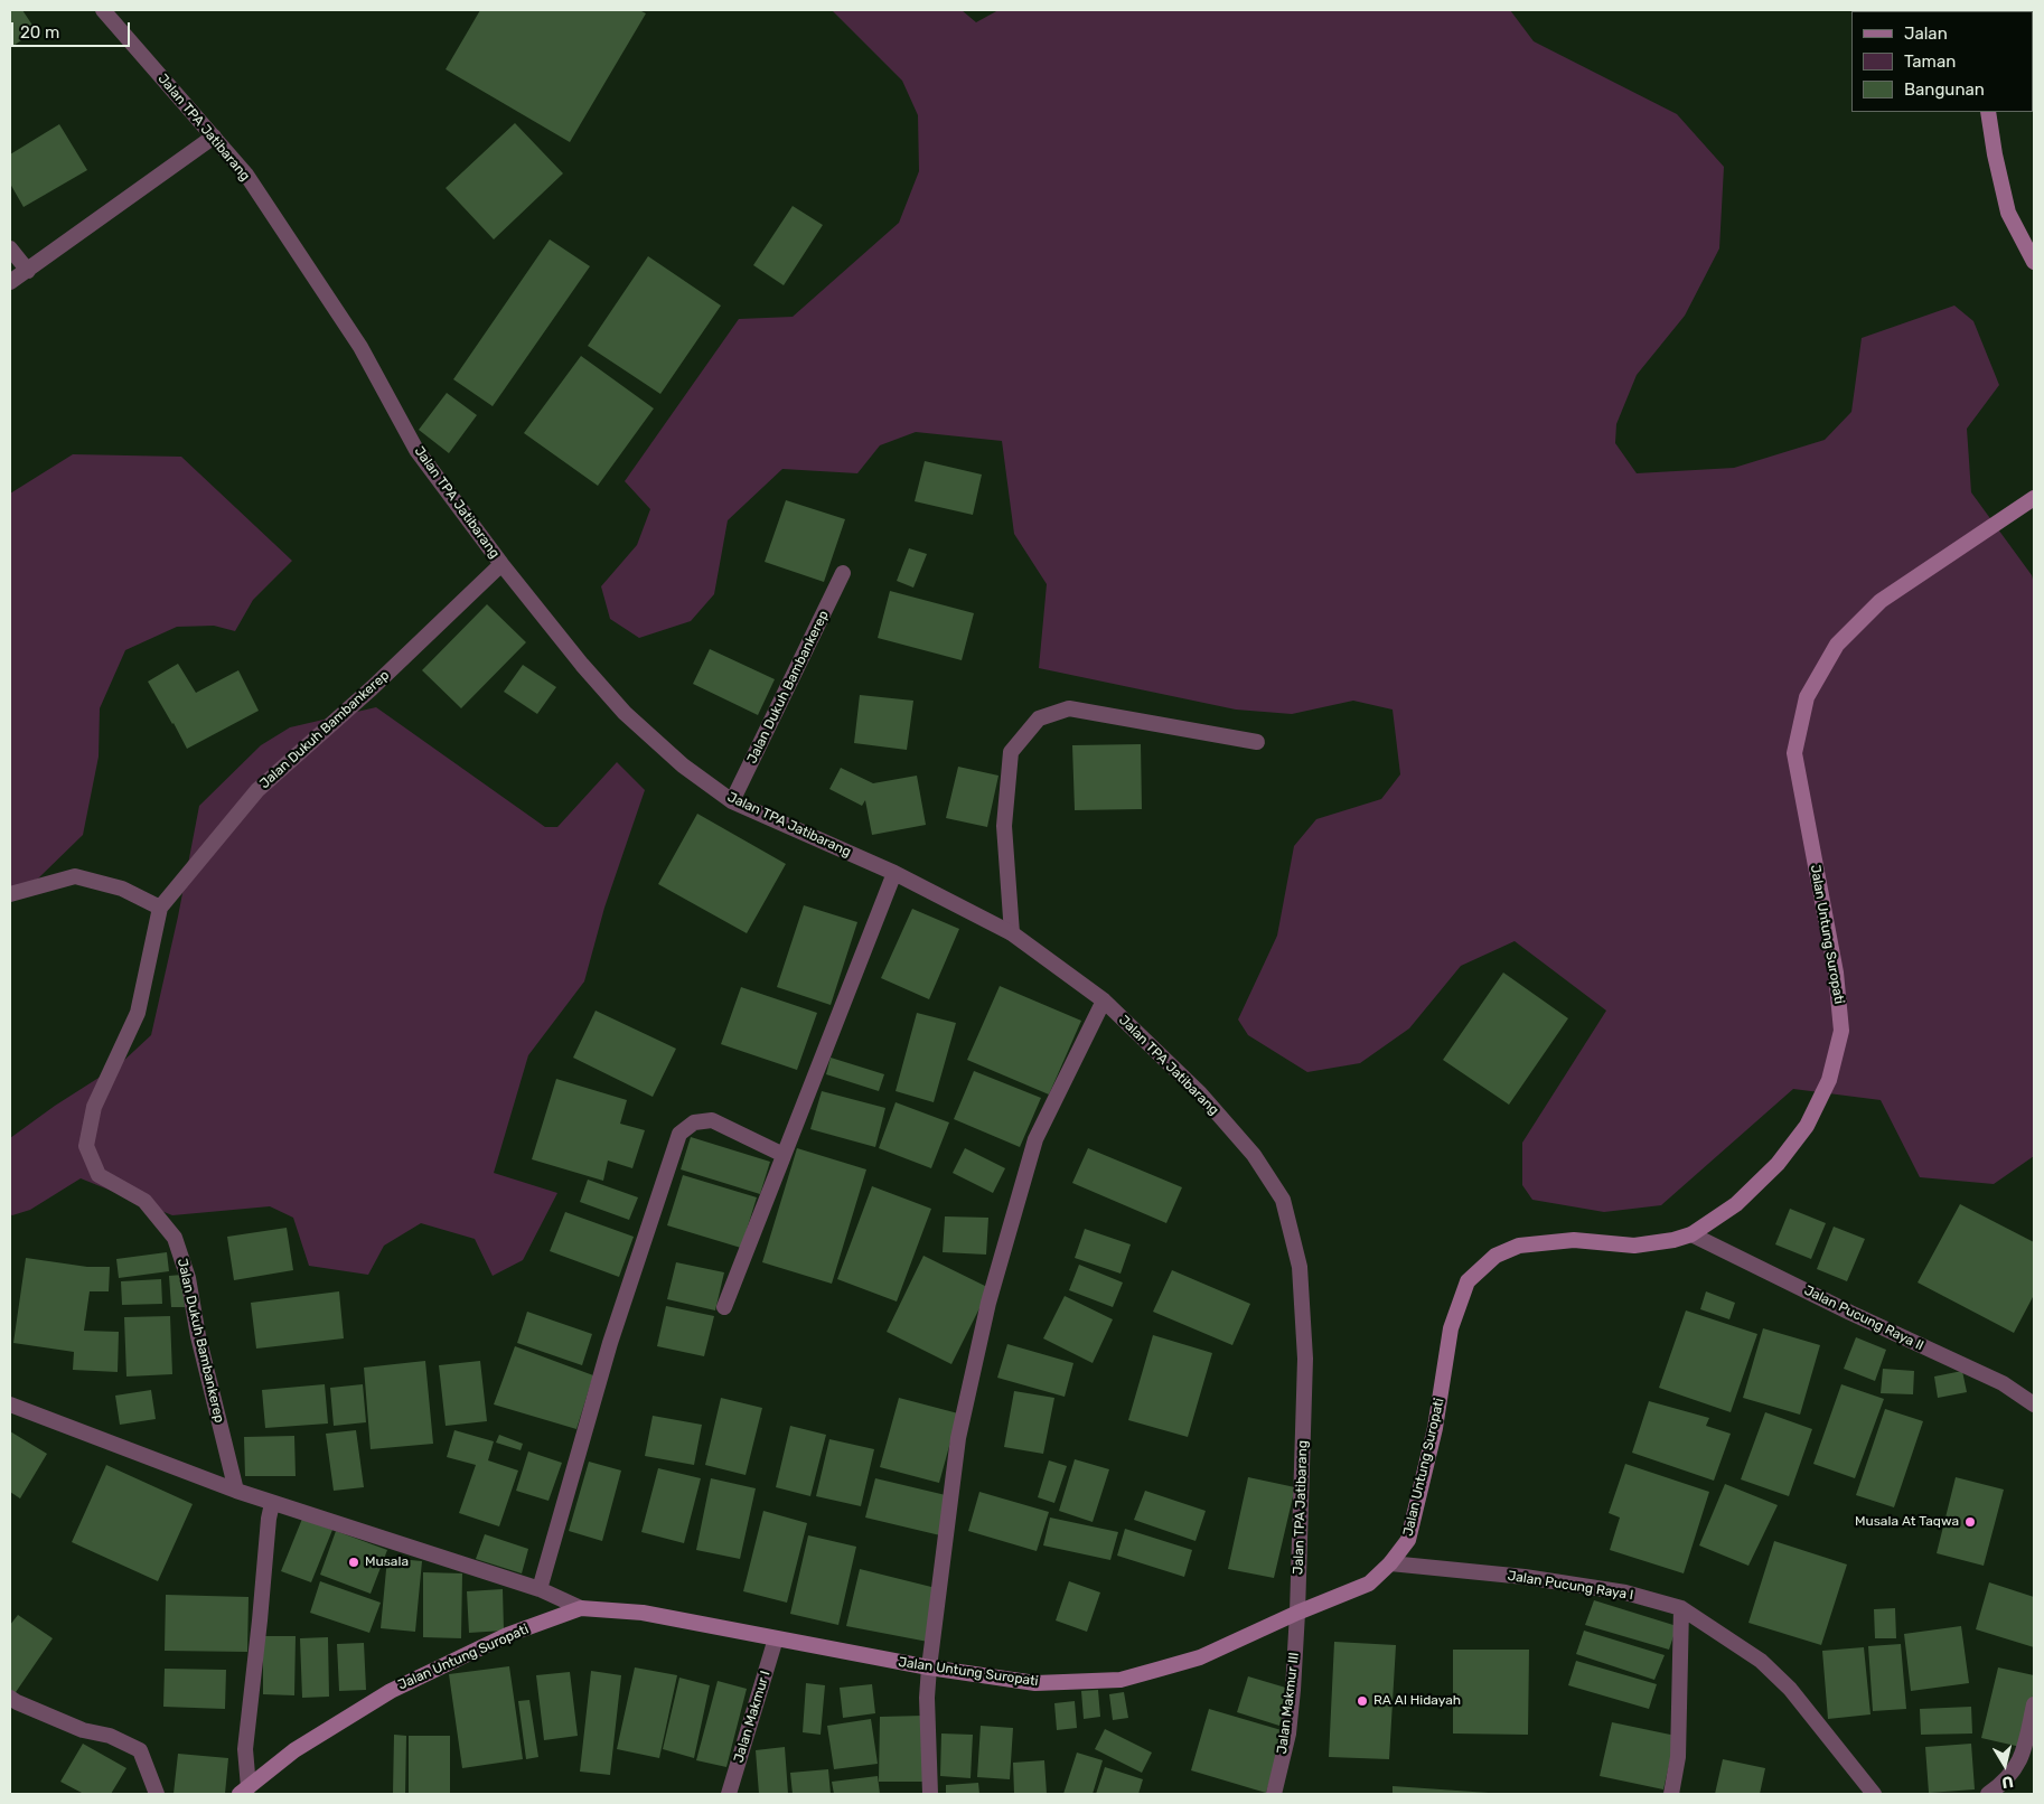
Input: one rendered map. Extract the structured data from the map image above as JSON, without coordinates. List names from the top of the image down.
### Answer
{
  "streets": {
    "main road": ["Jalan Untung Suropati"],
    "street": [
      "Jalan TPA Jatibarang",
      "Jalan Dukuh Bambankerep",
      "Jalan Pucung Raya II",
      "Jalan Pucung Raya I",
      "Jalan Makmur III",
      "Jalan Makmur I"
    ]
  },
  "crossings": [
    ["Jalan TPA Jatibarang", "Jalan Dukuh Bambankerep"],
    ["Jalan TPA Jatibarang", "Jalan Untung Suropati"],
    ["Jalan TPA Jatibarang", "Jalan Makmur III"],
    ["Jalan Untung Suropati", "Jalan Pucung Raya II"],
    ["Jalan Untung Suropati", "Jalan Pucung Raya I"],
    ["Jalan Untung Suropati", "Jalan Makmur III"],
    ["Jalan Untung Suropati", "Jalan Makmur I"]
  ],
  "places": ["Musala At Taqwa", "Musala", "RA Al Hidayah"],
  "legend": ["Jalan", "Taman", "Bangunan"],
  "scale_bar": "20 m",
  "north": "bottom"
}
